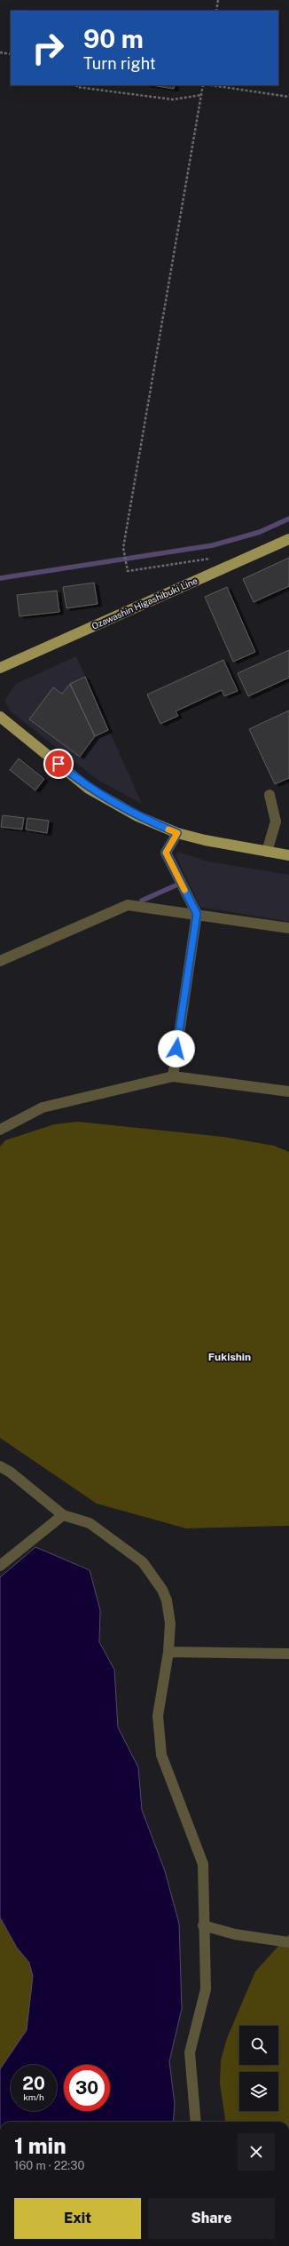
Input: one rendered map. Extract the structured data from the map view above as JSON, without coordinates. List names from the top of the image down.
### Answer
{
  "streets": {
    "main road": ["Ozawashin Higashibuki Line"]
  },
  "districts": ["Fukishin"],
  "page": {
    "turn": ["90 m", "Turn right"],
    "speed": "20 km/h",
    "limit": "30",
    "heading": ["1 min", "160 m · 22:30"],
    "buttons": ["Exit", "Share"]
  }
}
